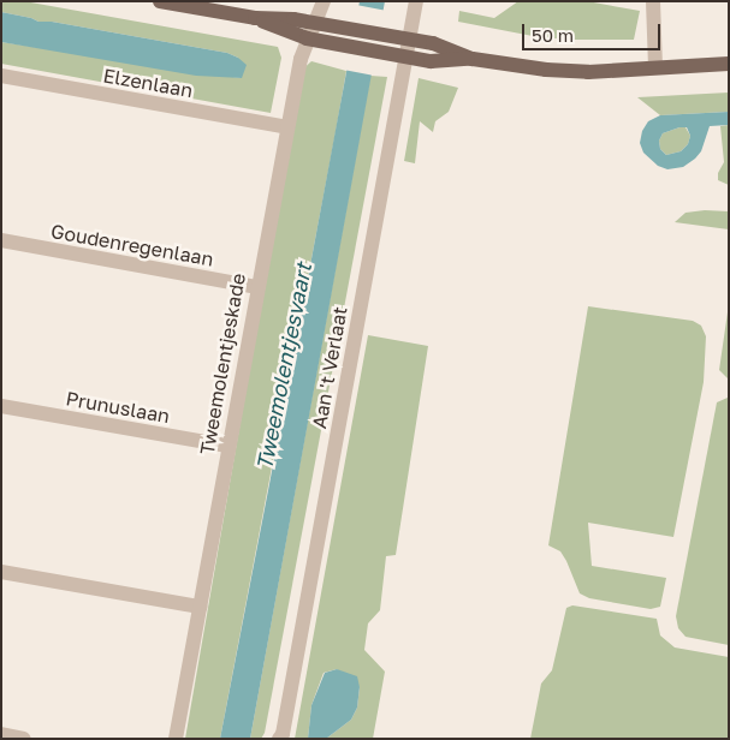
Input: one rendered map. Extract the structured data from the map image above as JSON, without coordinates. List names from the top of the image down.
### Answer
{
  "streets": {
    "street": [
      "Elzenlaan",
      "Goudenregenlaan",
      "Tweemolentjeskade",
      "Aan 't Verlaat",
      "Prunuslaan"
    ]
  },
  "crossings": [
    ["Elzenlaan", "Tweemolentjeskade"],
    ["Goudenregenlaan", "Tweemolentjeskade"],
    ["Tweemolentjeskade", "Prunuslaan"]
  ],
  "water": ["Tweemolentjesvaart"],
  "scale_bar": "50 m"
}
